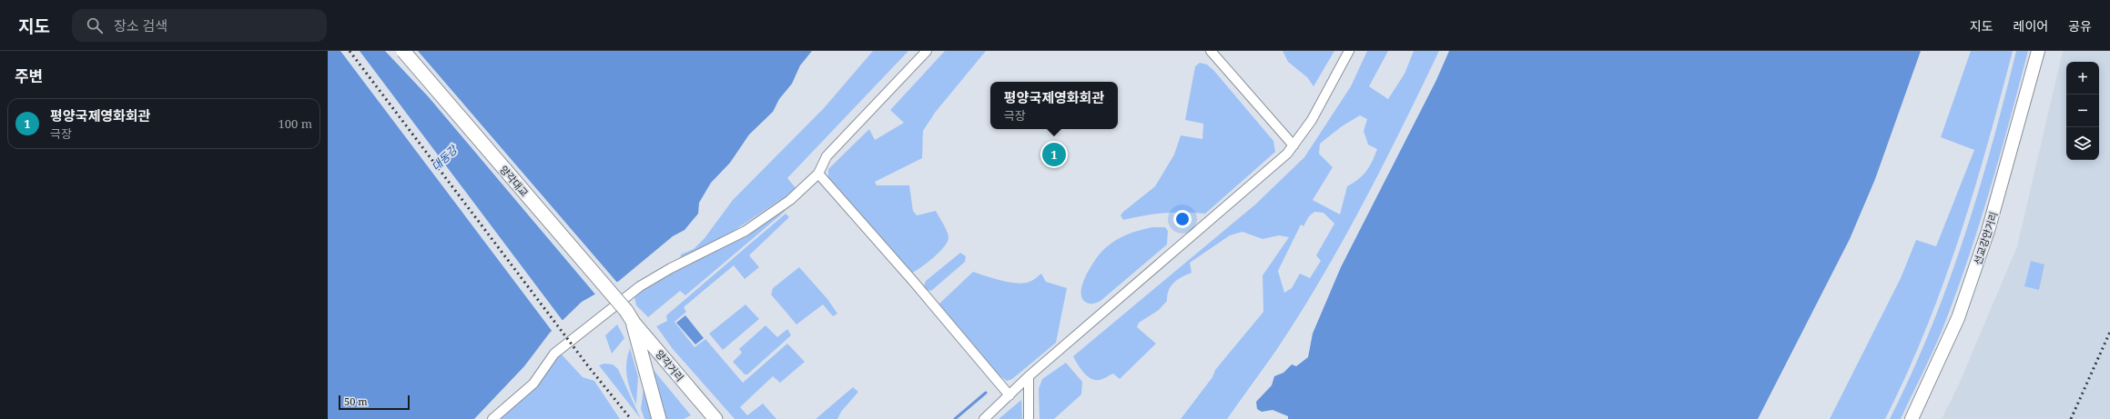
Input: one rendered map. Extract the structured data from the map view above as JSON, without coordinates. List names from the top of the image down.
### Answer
{
  "streets": {
    "main road": ["양각대교", "선교강안거리", "양각거리"]
  },
  "crossings": [
    ["양각대교", "양각거리"]
  ],
  "water": ["대동강"],
  "scale_bar": "50 m",
  "page": {
    "header": "지도",
    "search": "장소 검색",
    "nav": ["지도", "레이어", "공유"],
    "heading": "주변",
    "map_buttons": ["+", "−"],
    "popup": ["평양국제영화회관", "극장"],
    "list": [
      {
        "mark": "1",
        "name": "평양국제영화회관",
        "note": "극장",
        "value": "100 m"
      }
    ],
    "pins": "1",
    "scale": "50 m"
  }
}
